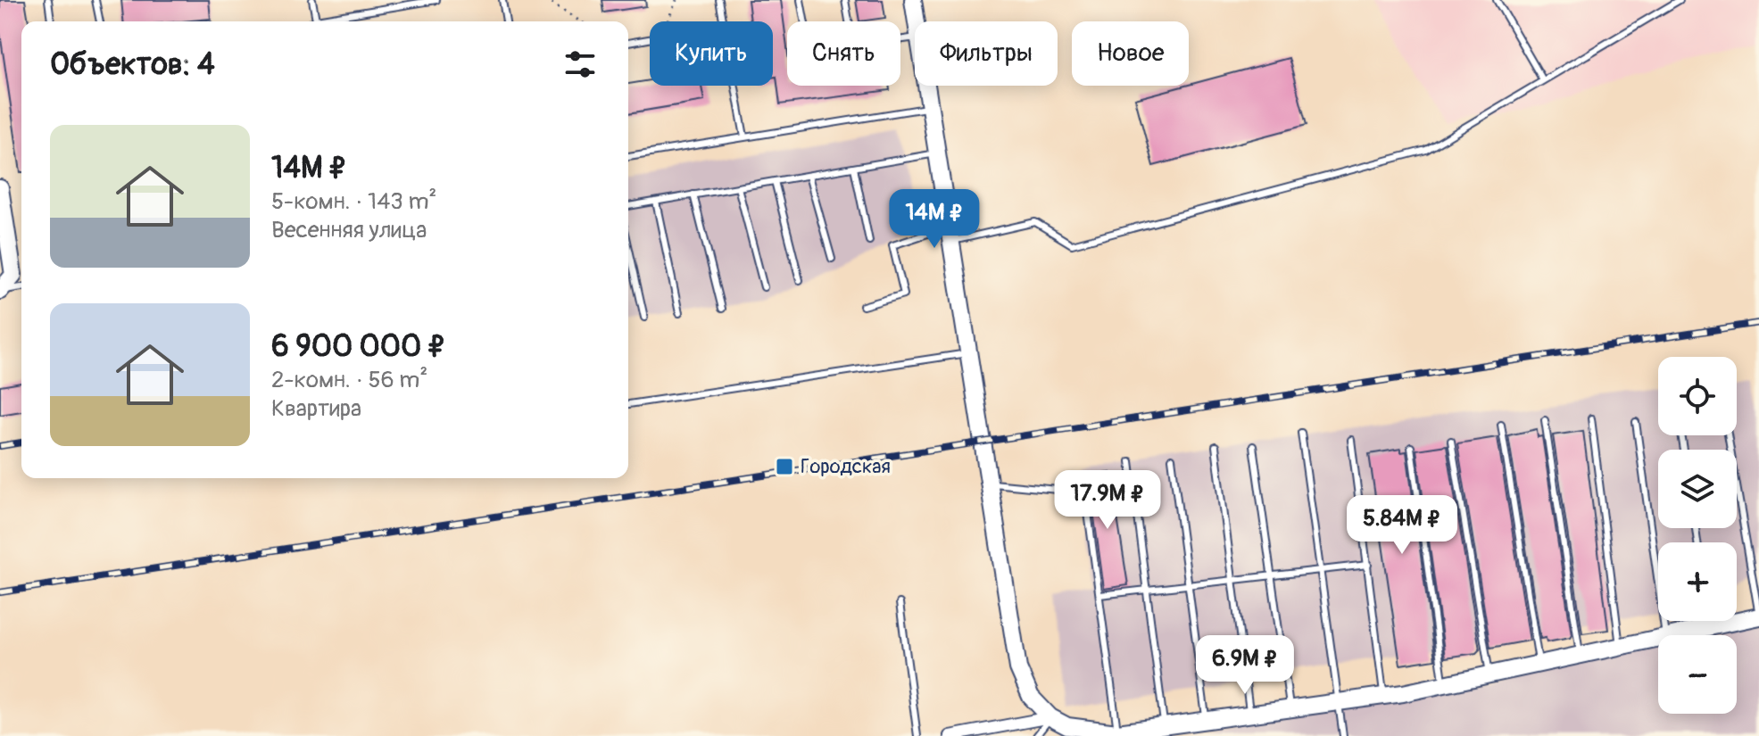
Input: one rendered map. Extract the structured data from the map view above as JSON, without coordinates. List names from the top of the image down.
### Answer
{
  "places": {
    "transit": ["Городская"]
  },
  "page": {
    "chip": [
      "Купить",
      "Снять",
      "Фильтры",
      "Новое"
    ],
    "heading": "Объектов: 4",
    "list": [
      {
        "name": "14M ₽",
        "note": "5-комн. · 143 m² · Весенняя улица"
      },
      {
        "name": "6 900 000 ₽",
        "note": "2-комн. · 56 m² · Квартира"
      }
    ],
    "price": [
      "14M ₽",
      "17.9M ₽",
      "5.84M ₽",
      "6.9M ₽"
    ],
    "map_buttons": ["+", "−"]
  }
}
